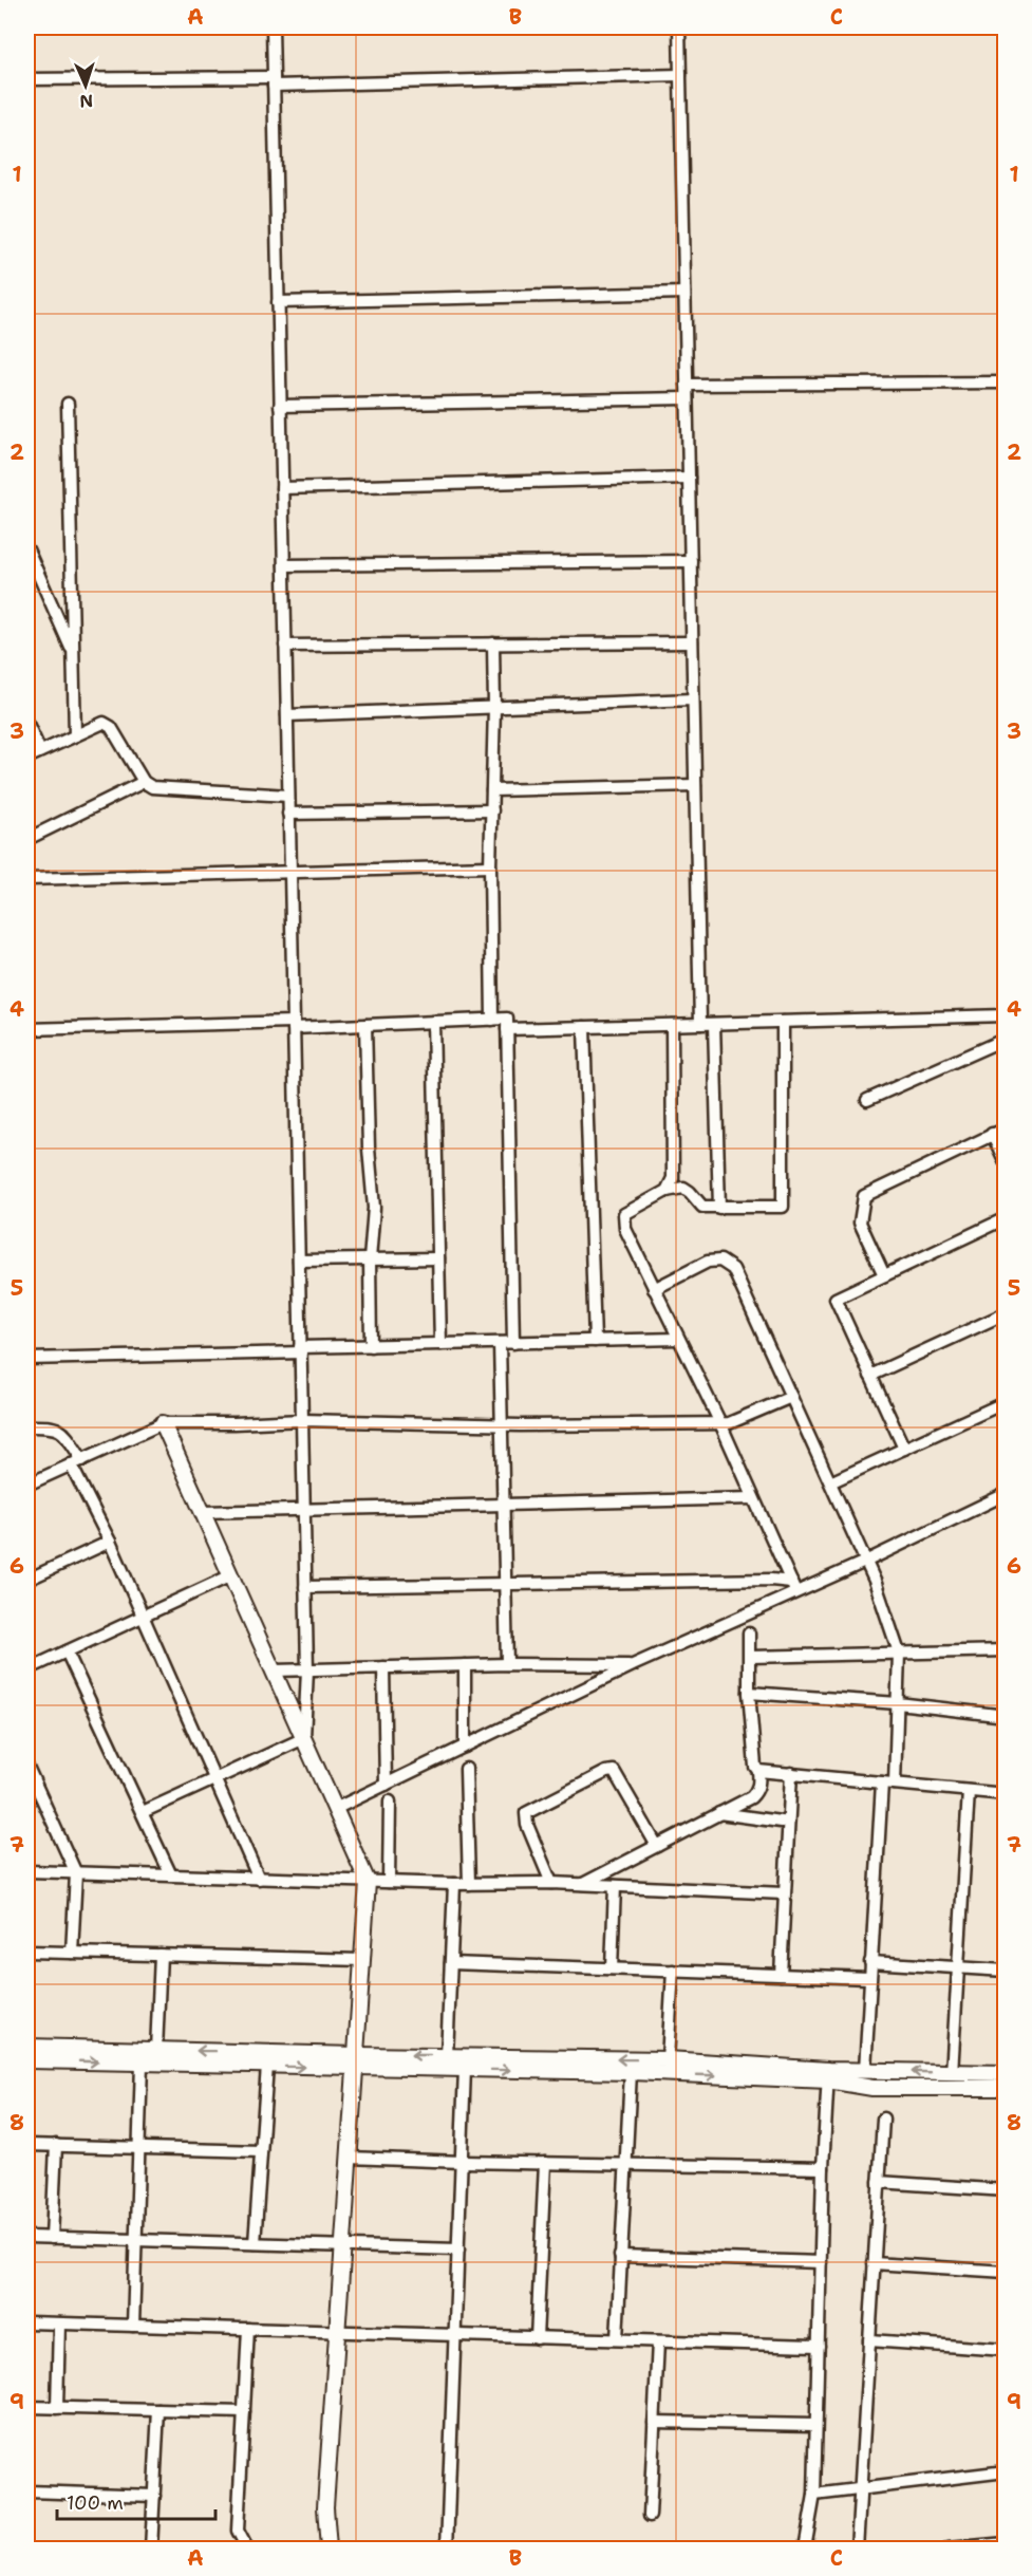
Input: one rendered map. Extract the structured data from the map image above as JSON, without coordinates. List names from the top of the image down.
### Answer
{
  "scale_bar": "100 m",
  "north": "bottom",
  "grid": {
    "columns": ["A", "B", "C"],
    "rows": [
      "1",
      "2",
      "3",
      "4",
      "5",
      "6",
      "7",
      "8",
      "9"
    ]
  }
}
